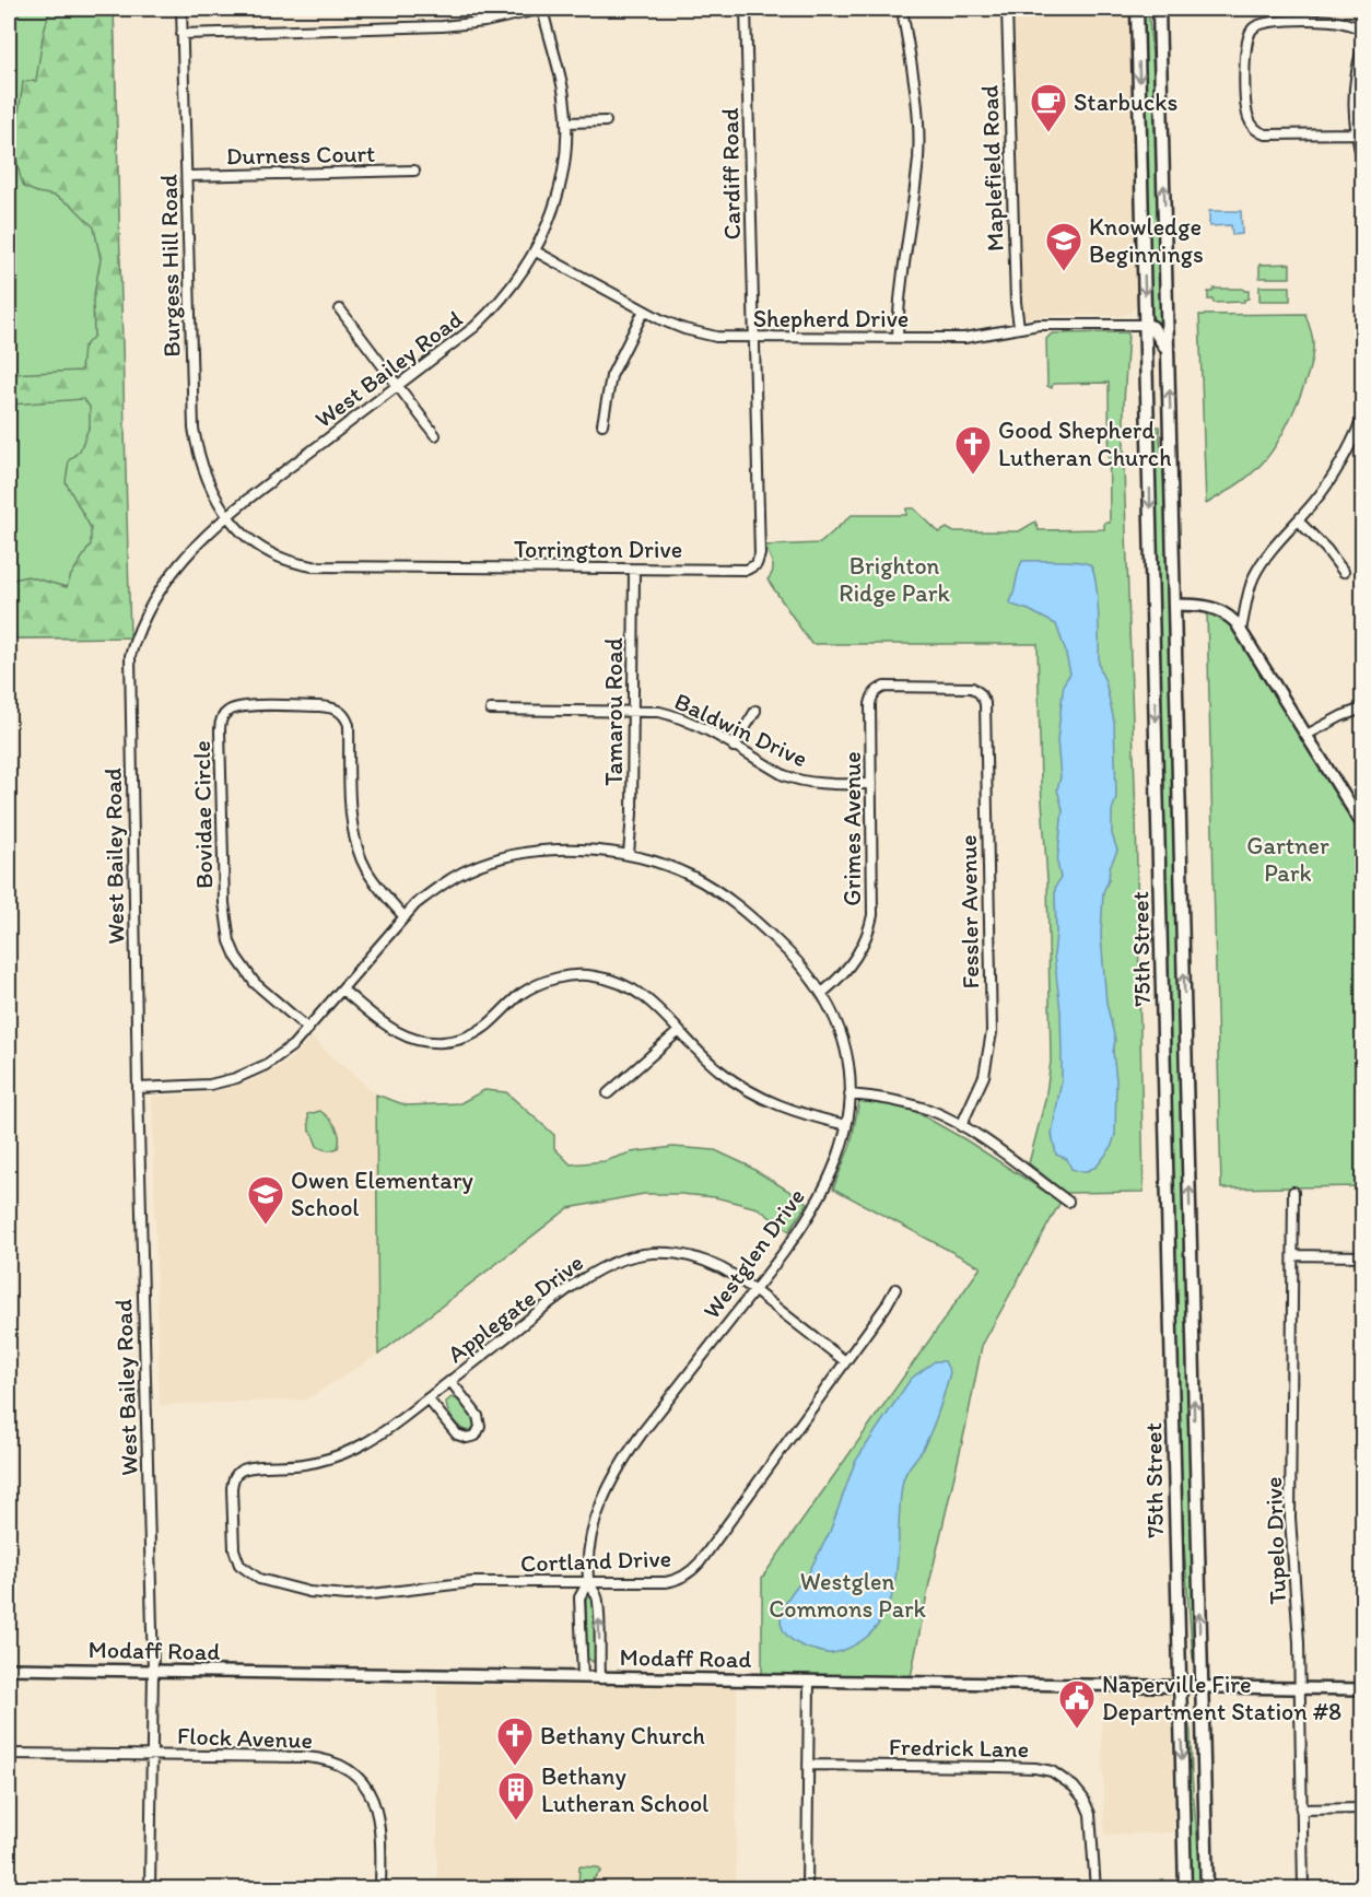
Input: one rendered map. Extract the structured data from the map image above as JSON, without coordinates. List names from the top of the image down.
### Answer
{
  "streets": {
    "main road": ["75th Street"],
    "street": [
      "Durness Court",
      "Maplefield Road",
      "Cardiff Road",
      "Burgess Hill Road",
      "Shepherd Drive",
      "West Bailey Road",
      "Torrington Drive",
      "Tamarou Road",
      "Baldwin Drive",
      "Bovidae Circle",
      "Grimes Avenue",
      "Fessler Avenue",
      "Westglen Drive",
      "Applegate Drive",
      "Tupelo Drive",
      "Cortland Drive",
      "Modaff Road",
      "Flock Avenue",
      "Fredrick Lane"
    ]
  },
  "crossings": [
    ["Durness Court", "Burgess Hill Road"],
    ["Maplefield Road", "Shepherd Drive"],
    ["Cardiff Road", "Shepherd Drive"],
    ["Cardiff Road", "Torrington Drive"],
    ["Burgess Hill Road", "West Bailey Road"],
    ["Burgess Hill Road", "Torrington Drive"],
    ["Shepherd Drive", "West Bailey Road"],
    ["Shepherd Drive", "Torrington Drive"],
    ["Shepherd Drive", "75th Street"],
    ["West Bailey Road", "Torrington Drive"],
    ["West Bailey Road", "Westglen Drive"],
    ["West Bailey Road", "Modaff Road"],
    ["West Bailey Road", "Flock Avenue"],
    ["Torrington Drive", "Tamarou Road"],
    ["Tamarou Road", "Baldwin Drive"],
    ["Tamarou Road", "Westglen Drive"],
    ["Baldwin Drive", "Grimes Avenue"],
    ["Bovidae Circle", "Westglen Drive"],
    ["Grimes Avenue", "Fessler Avenue"],
    ["Grimes Avenue", "Westglen Drive"],
    ["75th Street", "Modaff Road"],
    ["Westglen Drive", "Applegate Drive"],
    ["Westglen Drive", "Cortland Drive"],
    ["Westglen Drive", "Modaff Road"],
    ["Applegate Drive", "Cortland Drive"],
    ["Tupelo Drive", "Modaff Road"]
  ],
  "parks": ["Brighton Ridge Park", "Gartner Park", "Westglen Commons Park"],
  "places": {
    "cafe": ["Starbucks"],
    "school or university": ["Knowledge Beginnings", "Owen Elementary School"],
    "church": ["Good Shepherd Lutheran Church", "Bethany Church"],
    "public building": ["Naperville Fire Department Station #8"],
    "building": ["Bethany Lutheran School"]
  }
}
